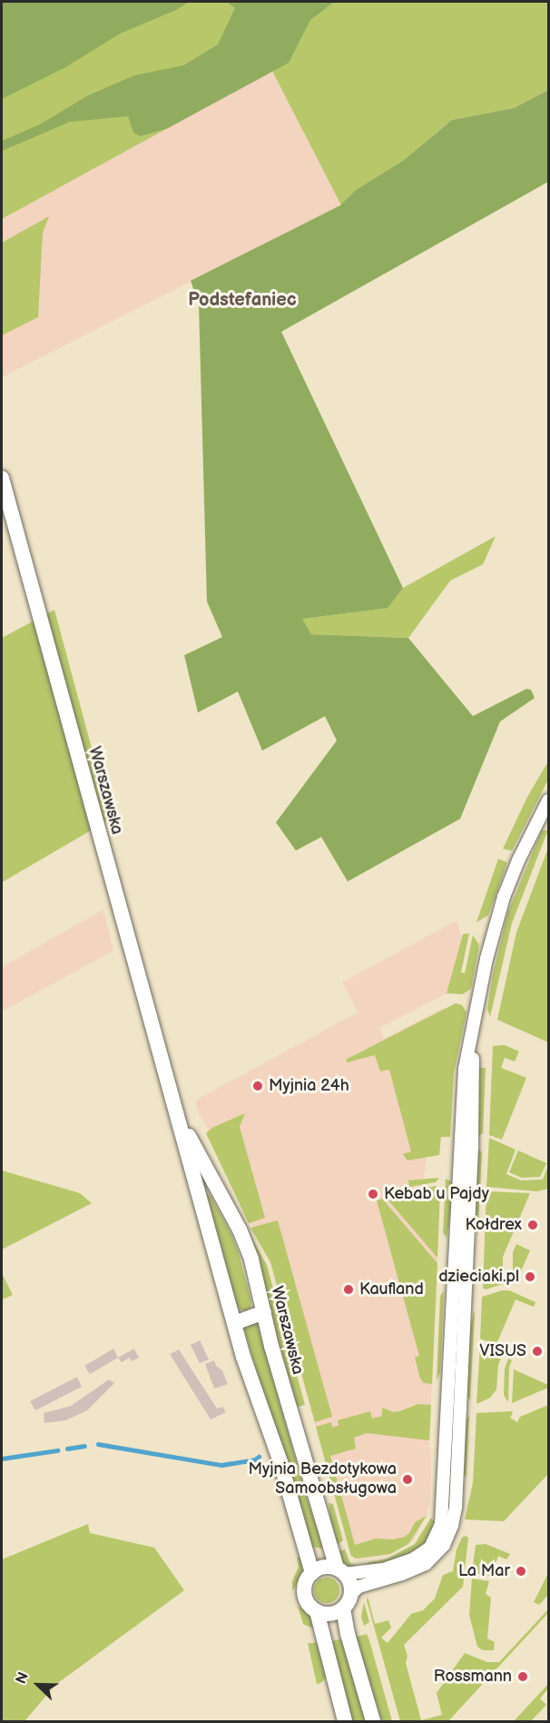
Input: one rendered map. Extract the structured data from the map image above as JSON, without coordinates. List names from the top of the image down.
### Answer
{
  "streets": {
    "main road": ["Warszawska"]
  },
  "districts": ["Podstefaniec"],
  "places": [
    "Myjnia 24h",
    "Kebab u Pajdy",
    "Kołdrex",
    "dzieciaki.pl",
    "Kaufland",
    "VISUS",
    "Myjnia Bezdotykowa Samoobsługowa",
    "La Mar",
    "Rossmann"
  ],
  "north": "top left"
}
